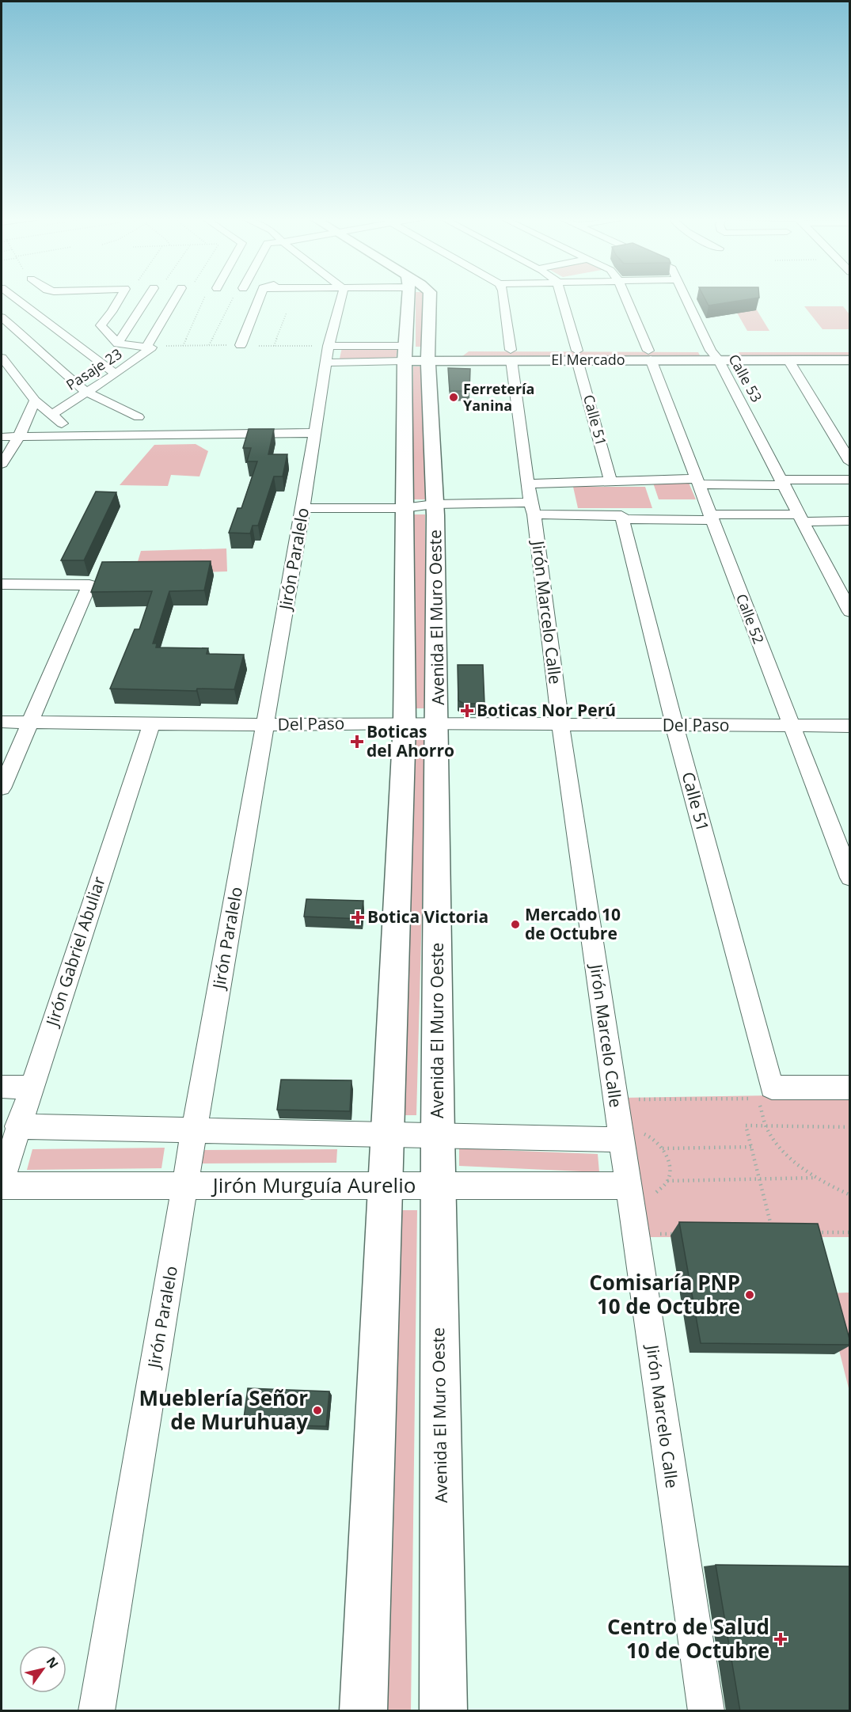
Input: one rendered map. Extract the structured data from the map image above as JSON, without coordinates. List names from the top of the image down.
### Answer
{
  "streets": {
    "main road": ["El Mercado", "Avenida El Muro Oeste"],
    "street": [
      "Pasaje 23",
      "Calle 53",
      "Calle 51",
      "Jirón Paralelo",
      "Jirón Marcelo Calle",
      "Calle 52",
      "Del Paso",
      "Jirón Gabriel Abuliar",
      "Jirón Murguía Aurelio"
    ]
  },
  "crossings": [
    ["El Mercado", "Calle 53"],
    ["El Mercado", "Calle 51"],
    ["El Mercado", "Jirón Paralelo"],
    ["El Mercado", "Jirón Marcelo Calle"],
    ["El Mercado", "Avenida El Muro Oeste"],
    ["El Mercado", "Calle 52"],
    ["Calle 51", "Del Paso"],
    ["Jirón Paralelo", "Del Paso"],
    ["Jirón Paralelo", "Jirón Murguía Aurelio"],
    ["Jirón Marcelo Calle", "Del Paso"],
    ["Jirón Marcelo Calle", "Jirón Murguía Aurelio"],
    ["Avenida El Muro Oeste", "Del Paso"],
    ["Avenida El Muro Oeste", "Jirón Murguía Aurelio"],
    ["Calle 52", "Del Paso"],
    ["Del Paso", "Jirón Gabriel Abuliar"]
  ],
  "places": {
    "other": [
      "Ferretería Yanina",
      "Mercado 10 de Octubre",
      "Comisaría PNP 10 de Octubre",
      "Mueblería Señor de Muruhuay"
    ],
    "health": [
      "Boticas Nor Perú",
      "Boticas del Ahorro",
      "Botica Victoria",
      "Centro de Salud 10 de Octubre"
    ]
  },
  "north": "top right"
}
